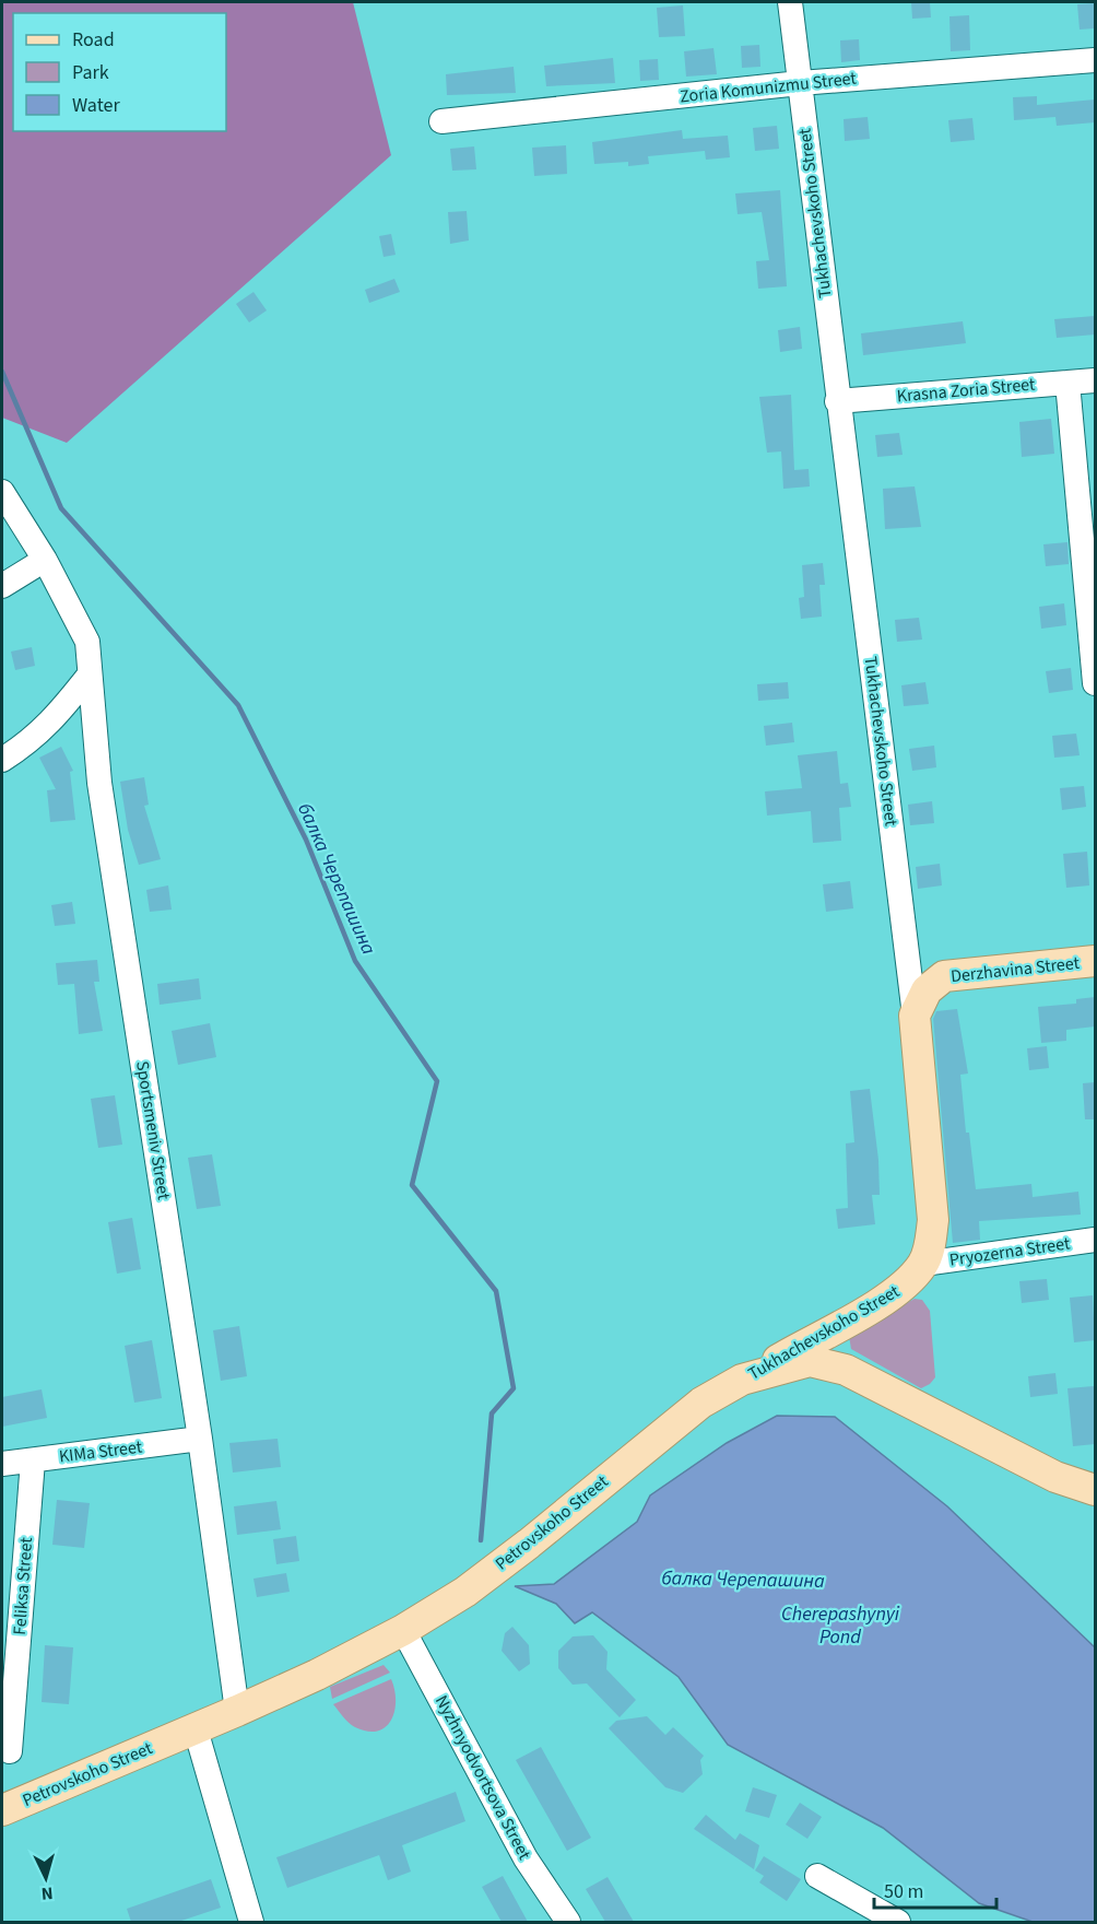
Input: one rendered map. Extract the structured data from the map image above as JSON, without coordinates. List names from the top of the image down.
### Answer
{
  "streets": {
    "main road": ["Tukhachevskoho Street", "Derzhavina Street", "Petrovskoho Street"],
    "street": [
      "Zoria Komunizmu Street",
      "Krasna Zoria Street",
      "Sportsmeniv Street",
      "Pryozerna Street",
      "KIMa Street",
      "Feliksa Street",
      "Nyzhnyodvortsova Street"
    ]
  },
  "crossings": [
    ["Zoria Komunizmu Street", "Tukhachevskoho Street"],
    ["Tukhachevskoho Street", "Krasna Zoria Street"],
    ["Tukhachevskoho Street", "Derzhavina Street"],
    ["Tukhachevskoho Street", "Pryozerna Street"],
    ["Tukhachevskoho Street", "Petrovskoho Street"],
    ["Sportsmeniv Street", "KIMa Street"],
    ["Sportsmeniv Street", "Petrovskoho Street"],
    ["KIMa Street", "Feliksa Street"],
    ["Petrovskoho Street", "Nyzhnyodvortsova Street"]
  ],
  "water": ["балка Черепашина", "Cherepashynyi Pond"],
  "legend": ["Road", "Park", "Water"],
  "scale_bar": "50 m",
  "north": "bottom"
}
